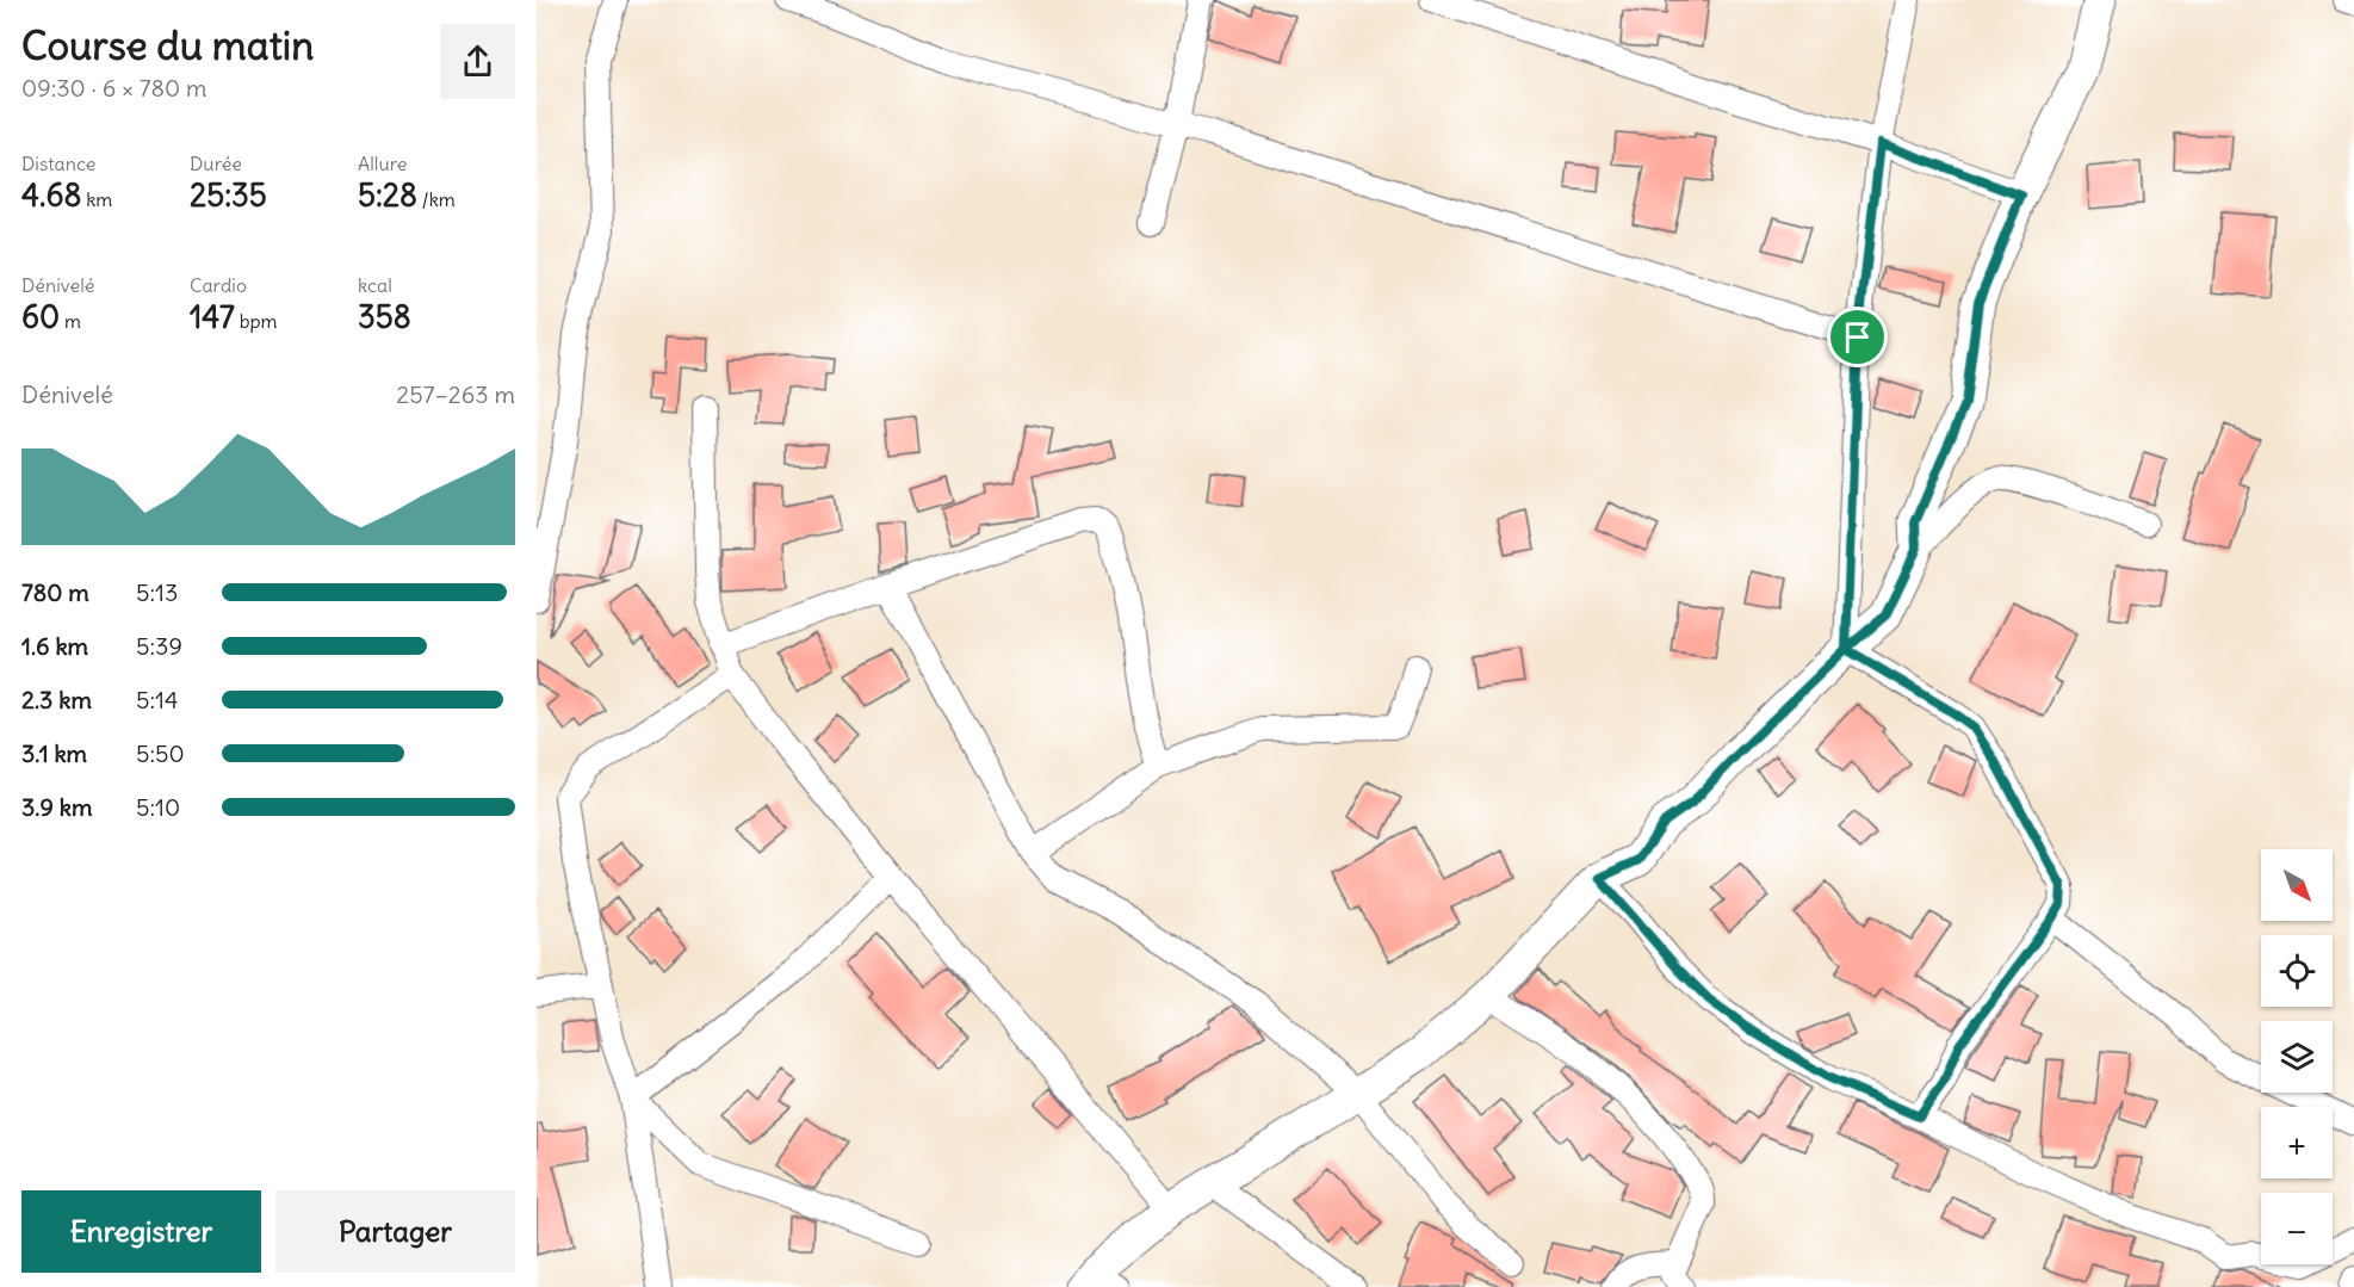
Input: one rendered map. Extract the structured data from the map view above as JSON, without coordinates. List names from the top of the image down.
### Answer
{
  "north": "bottom right",
  "page": {
    "heading": ["Course du matin", "09:30 · 6 × 780 m"],
    "stats": [
      ["Distance", "4.68 km"],
      ["Durée", "25:35"],
      ["Allure", "5:28 /km"],
      ["Dénivelé", "60 m"],
      ["Cardio", "147 bpm"],
      ["kcal", "358"]
    ],
    "chart": ["Dénivelé", "257–263 m"],
    "list": [
      {
        "name": "780 m",
        "note": "5:13"
      },
      {
        "name": "1.6 km",
        "note": "5:39"
      },
      {
        "name": "2.3 km",
        "note": "5:14"
      },
      {
        "name": "3.1 km",
        "note": "5:50"
      },
      {
        "name": "3.9 km",
        "note": "5:10"
      }
    ],
    "map_buttons": ["+", "−"],
    "buttons": ["Enregistrer", "Partager"]
  }
}
